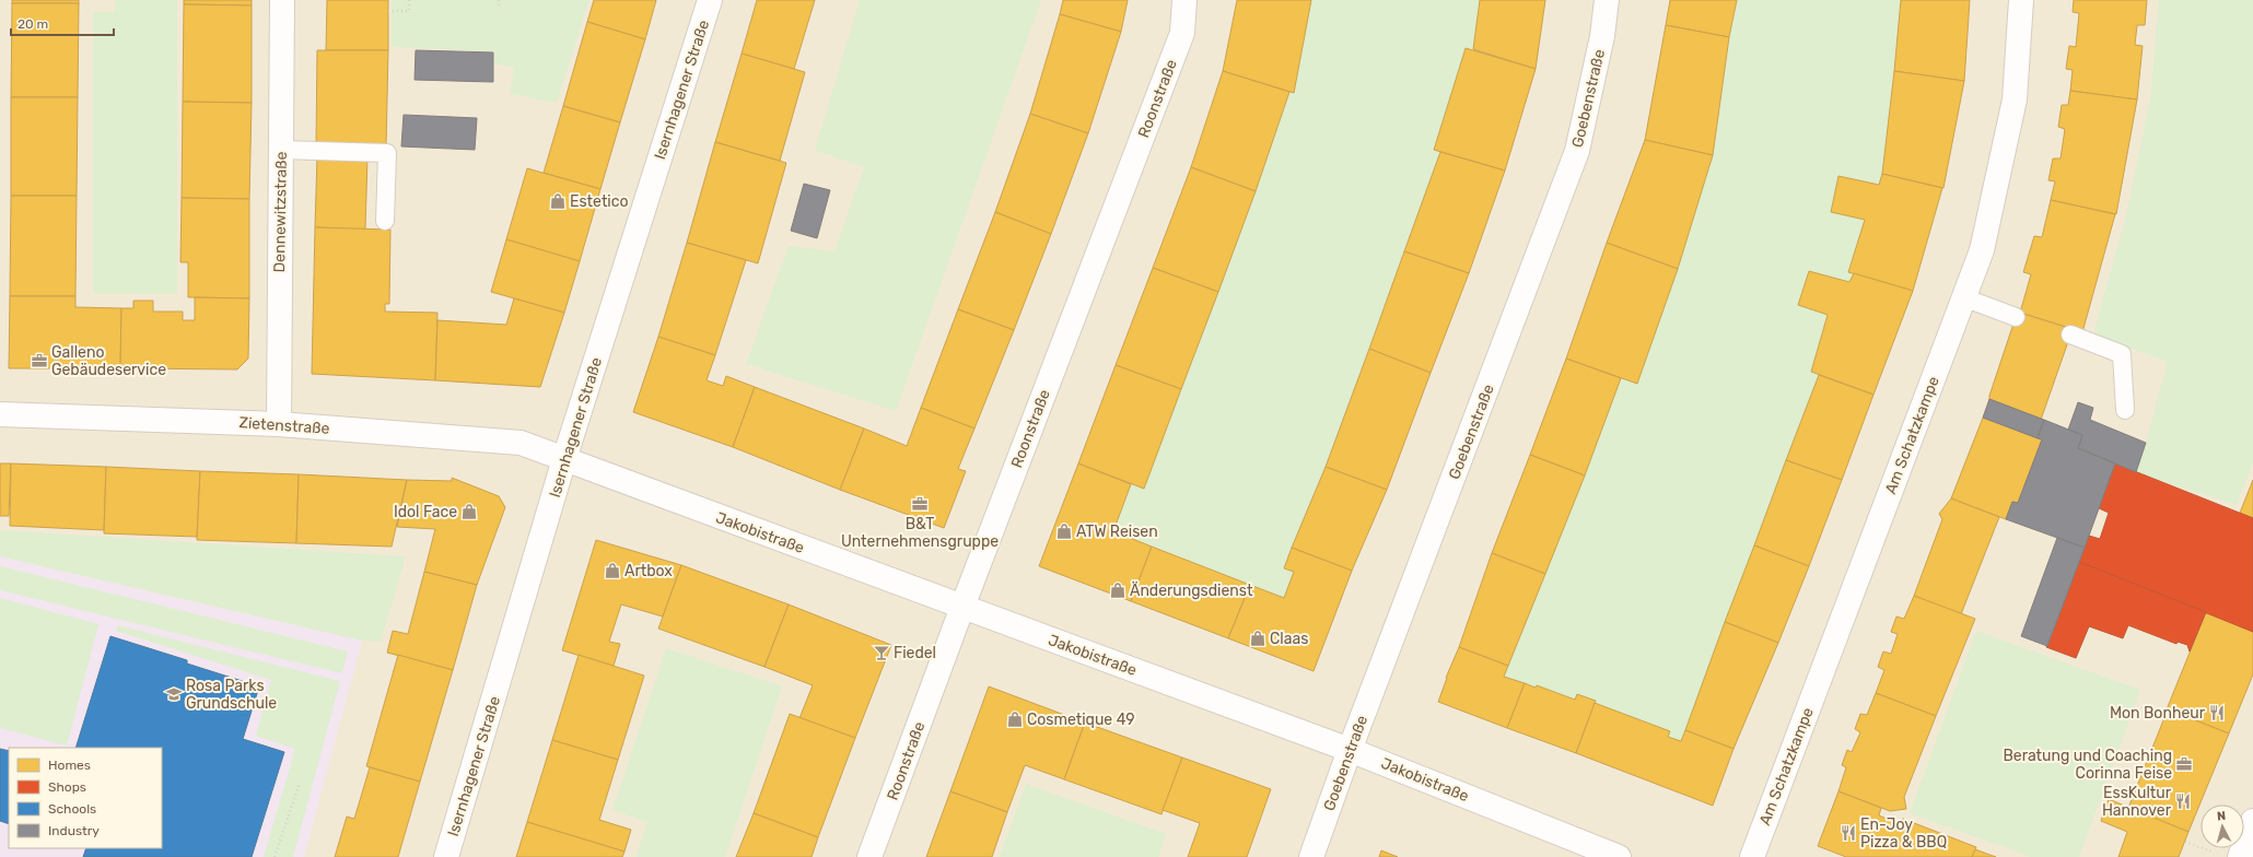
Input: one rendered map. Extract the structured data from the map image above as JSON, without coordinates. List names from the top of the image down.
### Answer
{
  "streets": {
    "street": [
      "Isernhagener Straße",
      "Roonstraße",
      "Goebenstraße",
      "Dennewitzstraße",
      "Zietenstraße",
      "Am Schatzkampe",
      "Jakobistraße"
    ]
  },
  "crossings": [
    ["Isernhagener Straße", "Zietenstraße"],
    ["Isernhagener Straße", "Jakobistraße"],
    ["Roonstraße", "Jakobistraße"],
    ["Goebenstraße", "Jakobistraße"],
    ["Dennewitzstraße", "Zietenstraße"],
    ["Zietenstraße", "Jakobistraße"]
  ],
  "places": {
    "shop": [
      "Estetico",
      "Idol Face",
      "ATW Reisen",
      "Artbox",
      "Änderungsdienst",
      "Claas",
      "Cosmetique 49"
    ],
    "office": ["Galleno Gebäudeservice", "B&T Unternehmensgruppe", "Beratung und Coaching Corinna Feise"],
    "bar": ["Fiedel"],
    "school or university": ["Rosa Parks Grundschule"],
    "restaurant": ["Mon Bonheur", "EssKultur Hannover", "En-Joy Pizza & BBQ"]
  },
  "legend": [
    "Homes",
    "Shops",
    "Schools",
    "Industry"
  ],
  "scale_bar": "20 m",
  "north": "top"
}
